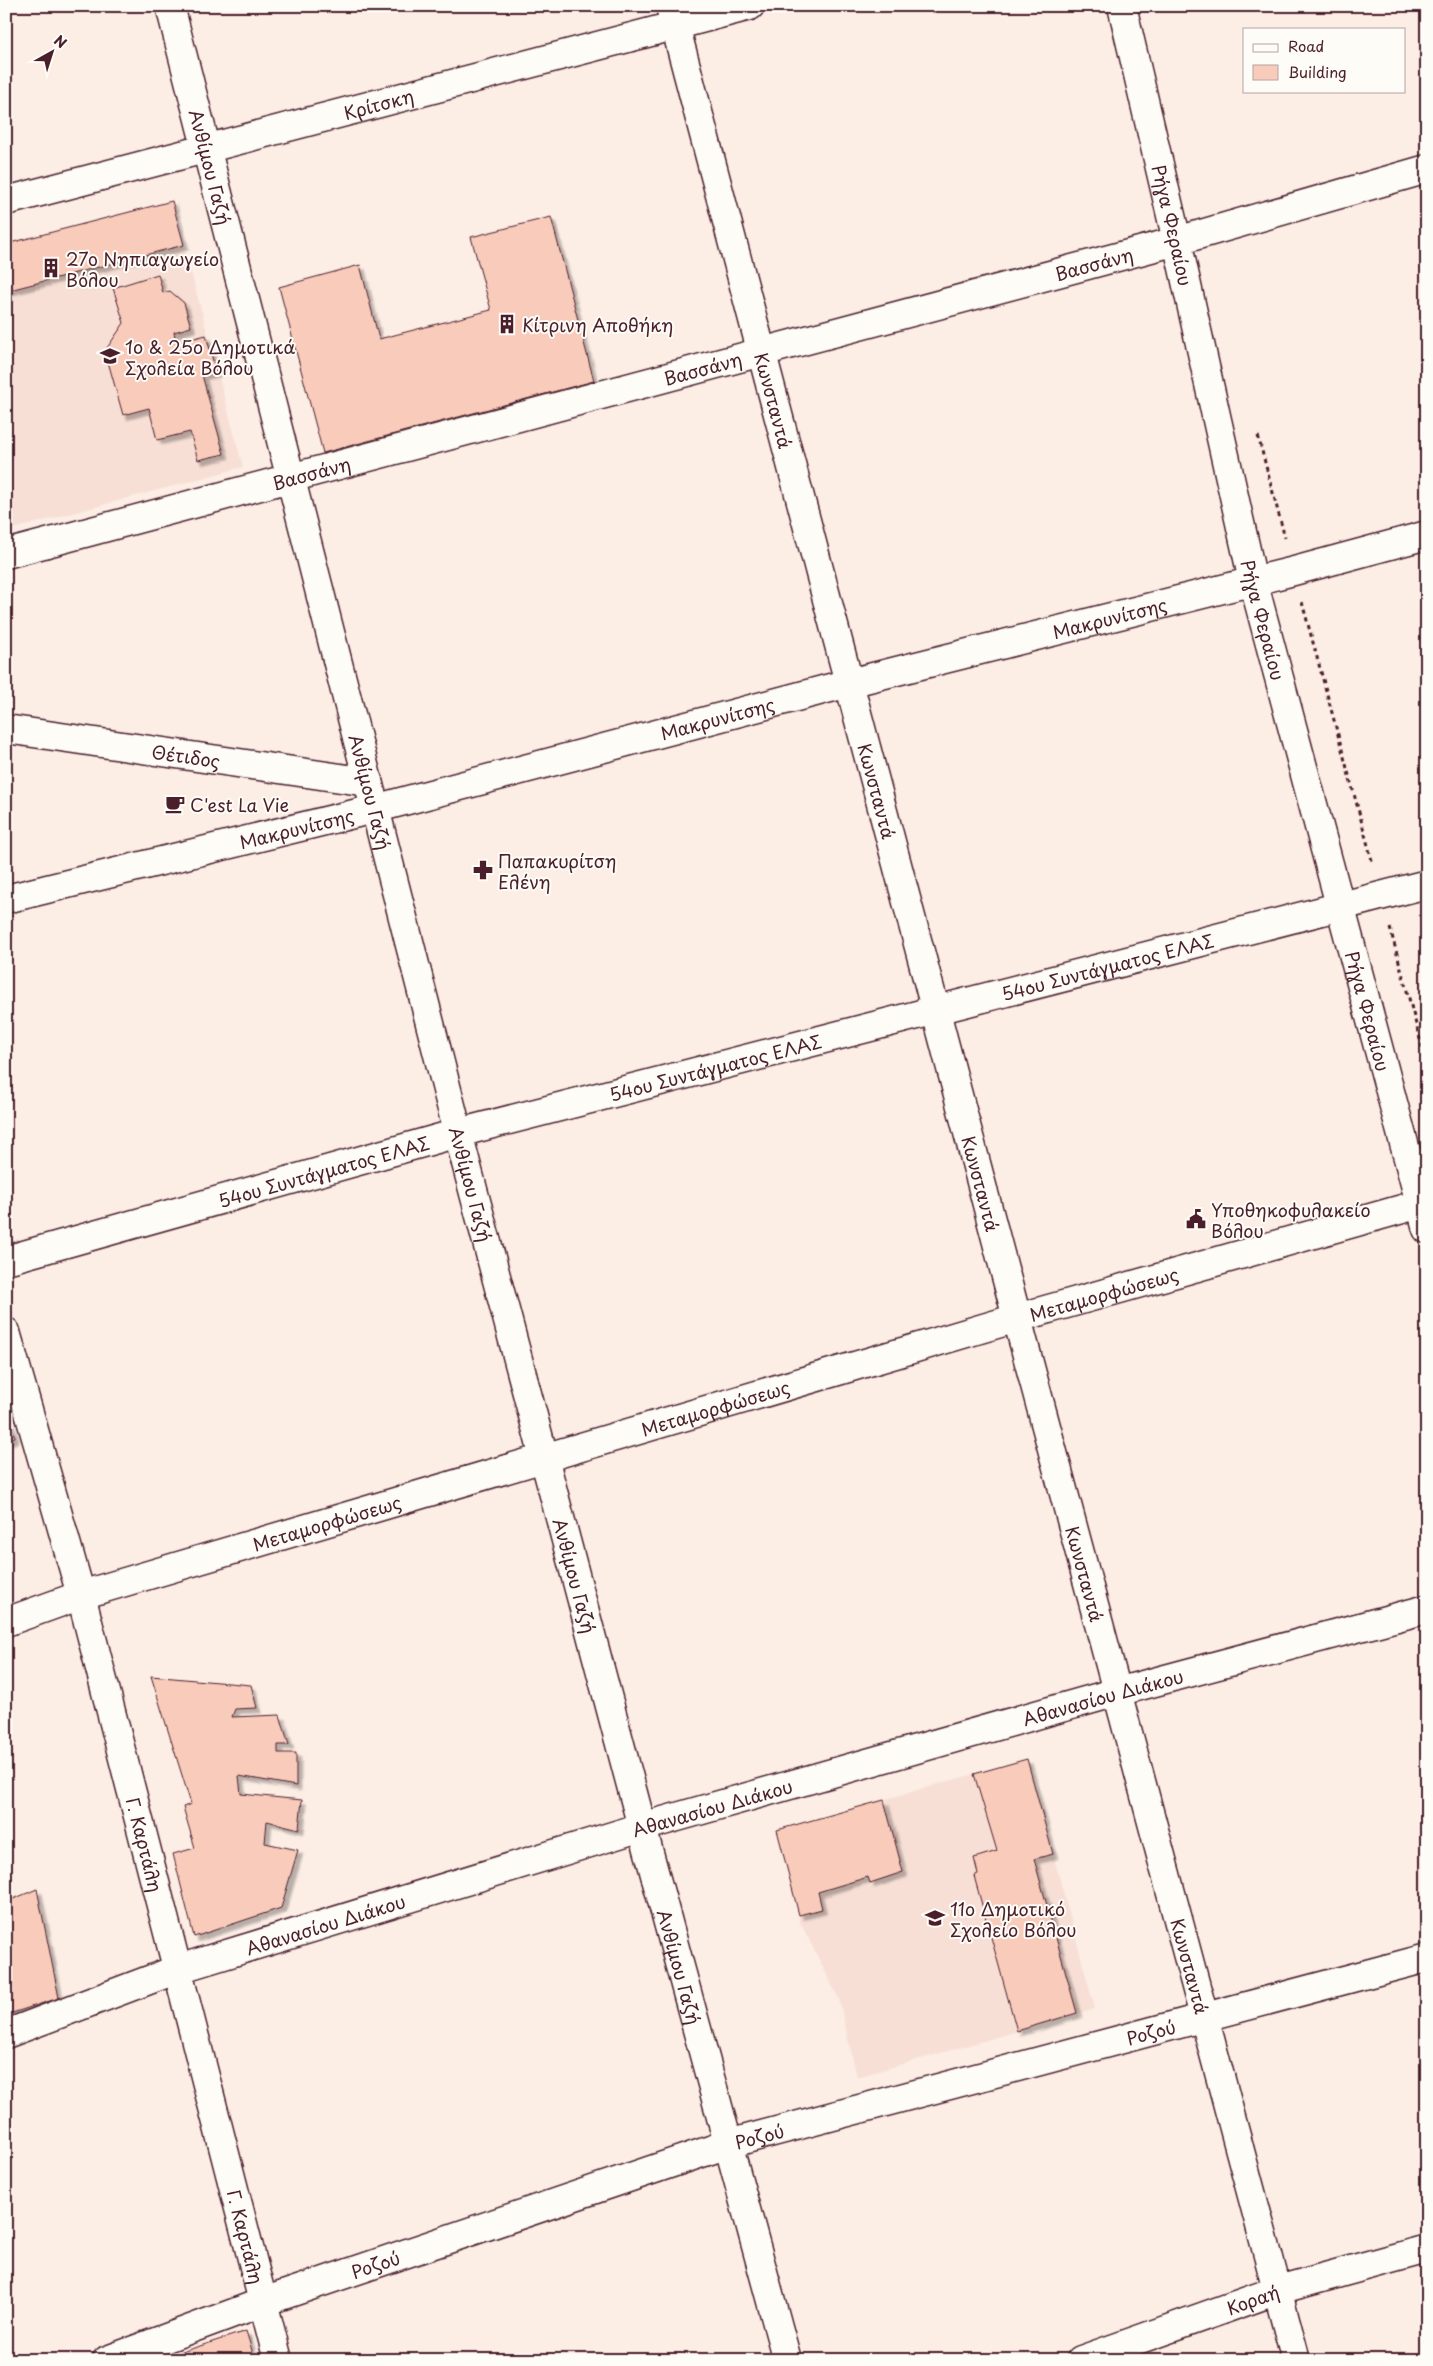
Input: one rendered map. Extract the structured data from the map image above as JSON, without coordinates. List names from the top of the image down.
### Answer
{
  "streets": {
    "street": [
      "Κρίτσκη",
      "Ανθίμου Γαζή",
      "Ρήγα Φεραίου",
      "Βασσάνη",
      "Κωνσταντά",
      "Μακρυνίτσης",
      "Θέτιδος",
      "54ου Συντάγματος ΕΛΑΣ",
      "Μεταμορφώσεως",
      "Αθανασίου Διάκου",
      "Γ. Καρτάλη",
      "Ροζού",
      "Κοραή"
    ]
  },
  "crossings": [
    ["Κρίτσκη", "Ανθίμου Γαζή"],
    ["Κρίτσκη", "Κωνσταντά"],
    ["Ανθίμου Γαζή", "Βασσάνη"],
    ["Ανθίμου Γαζή", "Μακρυνίτσης"],
    ["Ανθίμου Γαζή", "Θέτιδος"],
    ["Ανθίμου Γαζή", "54ου Συντάγματος ΕΛΑΣ"],
    ["Ανθίμου Γαζή", "Μεταμορφώσεως"],
    ["Ανθίμου Γαζή", "Αθανασίου Διάκου"],
    ["Ανθίμου Γαζή", "Ροζού"],
    ["Ρήγα Φεραίου", "Βασσάνη"],
    ["Ρήγα Φεραίου", "Μακρυνίτσης"],
    ["Ρήγα Φεραίου", "54ου Συντάγματος ΕΛΑΣ"],
    ["Ρήγα Φεραίου", "Μεταμορφώσεως"],
    ["Βασσάνη", "Κωνσταντά"],
    ["Κωνσταντά", "Μακρυνίτσης"],
    ["Κωνσταντά", "54ου Συντάγματος ΕΛΑΣ"],
    ["Κωνσταντά", "Μεταμορφώσεως"],
    ["Κωνσταντά", "Αθανασίου Διάκου"],
    ["Κωνσταντά", "Ροζού"],
    ["Κωνσταντά", "Κοραή"],
    ["Μεταμορφώσεως", "Γ. Καρτάλη"],
    ["Αθανασίου Διάκου", "Γ. Καρτάλη"],
    ["Γ. Καρτάλη", "Ροζού"]
  ],
  "places": {
    "building": ["27ο Νηπιαγωγείο Βόλου", "Κίτρινη Αποθήκη"],
    "school or university": ["1ο & 25ο Δημοτικά Σχολεία Βόλου", "11ο Δημοτικό Σχολείο Βόλου"],
    "cafe": ["C'est La Vie"],
    "pharmacy": ["Παπακυρίτση Ελένη"],
    "public building": ["Υποθηκοφυλακείο Βόλου"]
  },
  "legend": ["Road", "Building"],
  "north": "top right"
}
